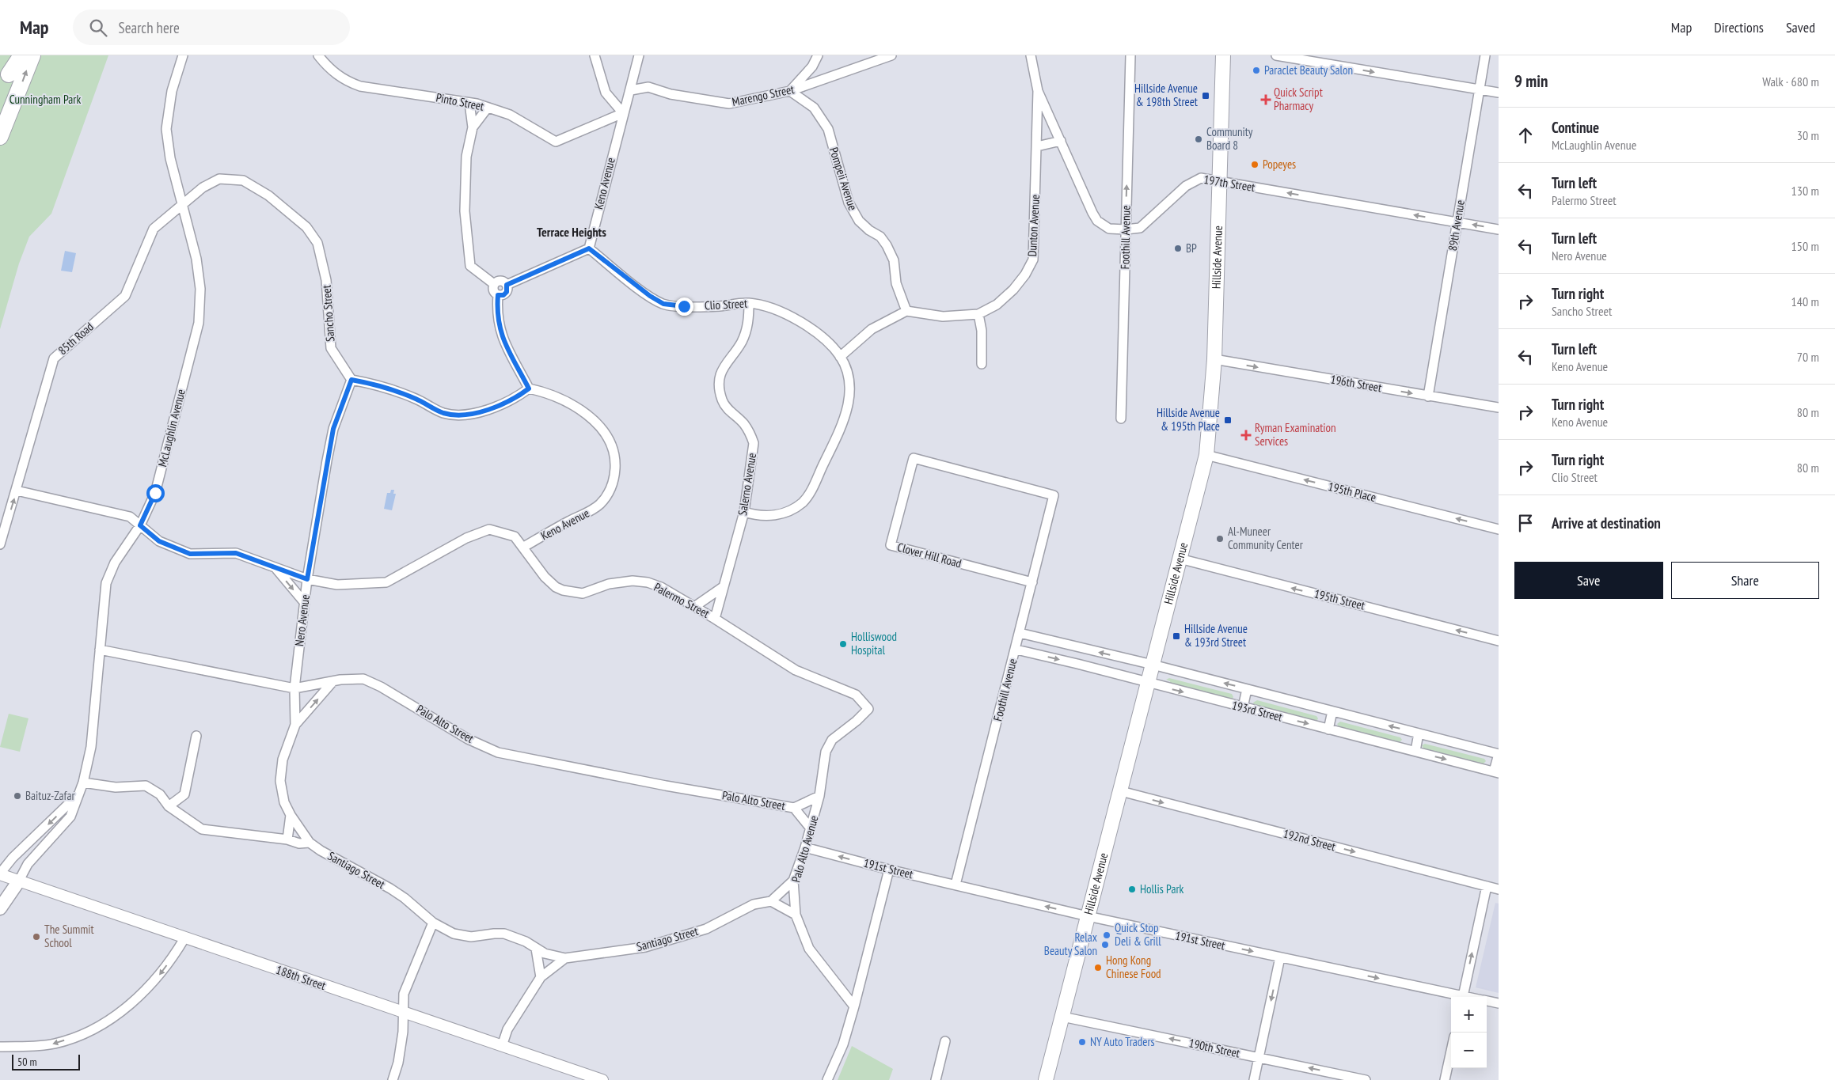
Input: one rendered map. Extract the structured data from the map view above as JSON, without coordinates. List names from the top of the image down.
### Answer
{
  "streets": {
    "main road": ["Hillside Avenue"],
    "street": [
      "Marengo Street",
      "Pinto Street",
      "Pompeii Avenue",
      "Keno Avenue",
      "197th Street",
      "Dunton Avenue",
      "89th Avenue",
      "Foothill Avenue",
      "Clio Street",
      "Sancho Street",
      "85th Road",
      "196th Street",
      "McLaughlin Avenue",
      "Salerno Avenue",
      "195th Place",
      "Clover Hill Road",
      "195th Street",
      "Palermo Street",
      "Nero Avenue",
      "193rd Street",
      "Palo Alto Street",
      "192nd Street",
      "Palo Alto Avenue",
      "191st Street",
      "Santiago Street",
      "188th Street",
      "190th Street"
    ]
  },
  "crossings": [
    ["Marengo Street", "Pompeii Avenue"],
    ["Marengo Street", "Keno Avenue"],
    ["Pinto Street", "Keno Avenue"],
    ["Pompeii Avenue", "Dunton Avenue"],
    ["Keno Avenue", "Clio Street"],
    ["Keno Avenue", "Palermo Street"],
    ["197th Street", "Dunton Avenue"],
    ["197th Street", "89th Avenue"],
    ["197th Street", "Foothill Avenue"],
    ["197th Street", "Hillside Avenue"],
    ["89th Avenue", "196th Street"],
    ["Foothill Avenue", "Clover Hill Road"],
    ["Foothill Avenue", "193rd Street"],
    ["Foothill Avenue", "191st Street"],
    ["Hillside Avenue", "196th Street"],
    ["Hillside Avenue", "195th Place"],
    ["Hillside Avenue", "195th Street"],
    ["Hillside Avenue", "193rd Street"],
    ["Hillside Avenue", "192nd Street"],
    ["Hillside Avenue", "191st Street"],
    ["Hillside Avenue", "190th Street"],
    ["Clio Street", "Salerno Avenue"],
    ["Sancho Street", "85th Road"],
    ["Sancho Street", "McLaughlin Avenue"],
    ["Sancho Street", "Nero Avenue"],
    ["85th Road", "McLaughlin Avenue"],
    ["McLaughlin Avenue", "Palermo Street"],
    ["McLaughlin Avenue", "Palo Alto Street"],
    ["McLaughlin Avenue", "Santiago Street"],
    ["McLaughlin Avenue", "188th Street"],
    ["Salerno Avenue", "Palermo Street"],
    ["Palermo Street", "Nero Avenue"],
    ["Palermo Street", "Palo Alto Avenue"],
    ["Nero Avenue", "Palo Alto Street"],
    ["Nero Avenue", "Santiago Street"],
    ["Palo Alto Street", "Palo Alto Avenue"],
    ["Palo Alto Avenue", "191st Street"]
  ],
  "one_way": [
    "197th Street",
    "196th Street",
    "195th Place",
    "195th Street",
    "192nd Street",
    "190th Street"
  ],
  "districts": ["Terrace Heights"],
  "parks": ["Cunningham Park"],
  "places": {
    "other": [
      "Paraclet Beauty Salon",
      "Community Board 8",
      "Popeyes",
      "BP",
      "Al-Muneer Community Center",
      "Holliswood Hospital",
      "Baituz-Zafar",
      "Hollis Park",
      "Quick Stop Deli & Grill",
      "The Summit School",
      "Relax Beauty Salon",
      "Hong Kong Chinese Food",
      "NY Auto Traders"
    ],
    "transit": ["Hillside Avenue & 198th Street", "Hillside Avenue & 195th Place", "Hillside Avenue & 193rd Street"],
    "health": ["Quick Script Pharmacy", "Ryman Examination Services"]
  },
  "scale_bar": "50 m",
  "page": {
    "header": "Map",
    "search": "Search here",
    "nav": ["Map", "Directions", "Saved"],
    "heading": ["9 min", "Walk · 680 m"],
    "list": [
      ["Continue", "McLaughlin Avenue", "30 m"],
      ["Turn left", "Palermo Street", "130 m"],
      ["Turn left", "Nero Avenue", "150 m"],
      ["Turn right", "Sancho Street", "140 m"],
      ["Turn left", "Keno Avenue", "70 m"],
      ["Turn right", "Keno Avenue", "80 m"],
      ["Turn right", "Clio Street", "80 m"],
      "Arrive at destination"
    ],
    "buttons": ["Save", "Share"],
    "map_buttons": ["+", "−"],
    "scale": "50 m"
  }
}
